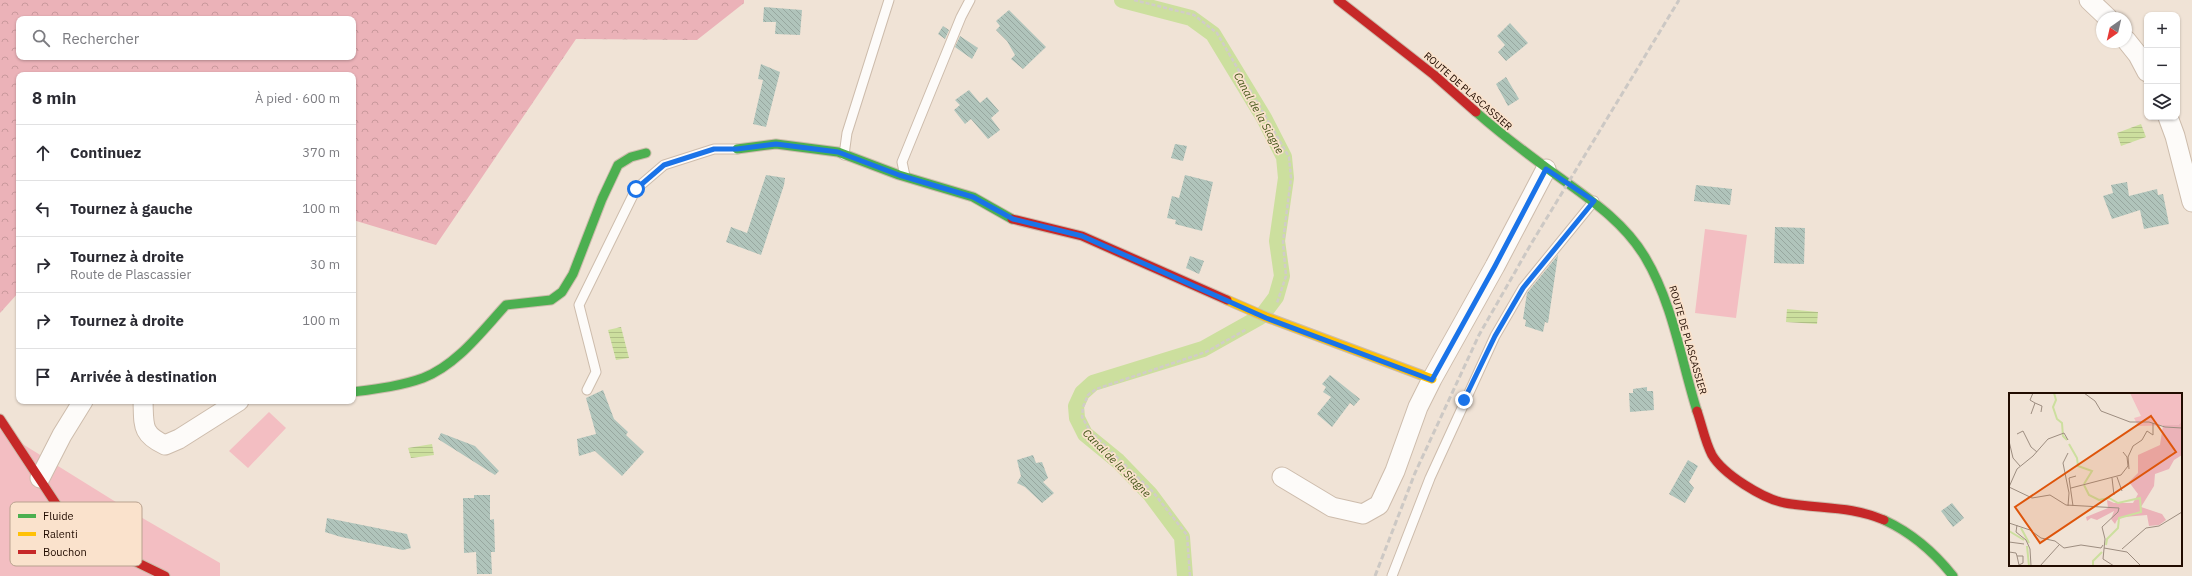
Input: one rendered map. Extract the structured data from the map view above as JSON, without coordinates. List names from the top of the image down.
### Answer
{
  "streets": {
    "street": ["ROUTE DE PLASCASSIER"]
  },
  "water": ["Canal de la Siagne"],
  "legend": ["Fluide", "Ralenti", "Bouchon"],
  "north": "bottom left",
  "page": {
    "map_buttons": ["+", "−"],
    "search": "Rechercher",
    "heading": ["8 min", "À pied · 600 m"],
    "list": [
      ["Continuez", "370 m"],
      ["Tournez à gauche", "100 m"],
      ["Tournez à droite", "Route de Plascassier", "30 m"],
      ["Tournez à droite", "100 m"],
      "Arrivée à destination"
    ]
  }
}
